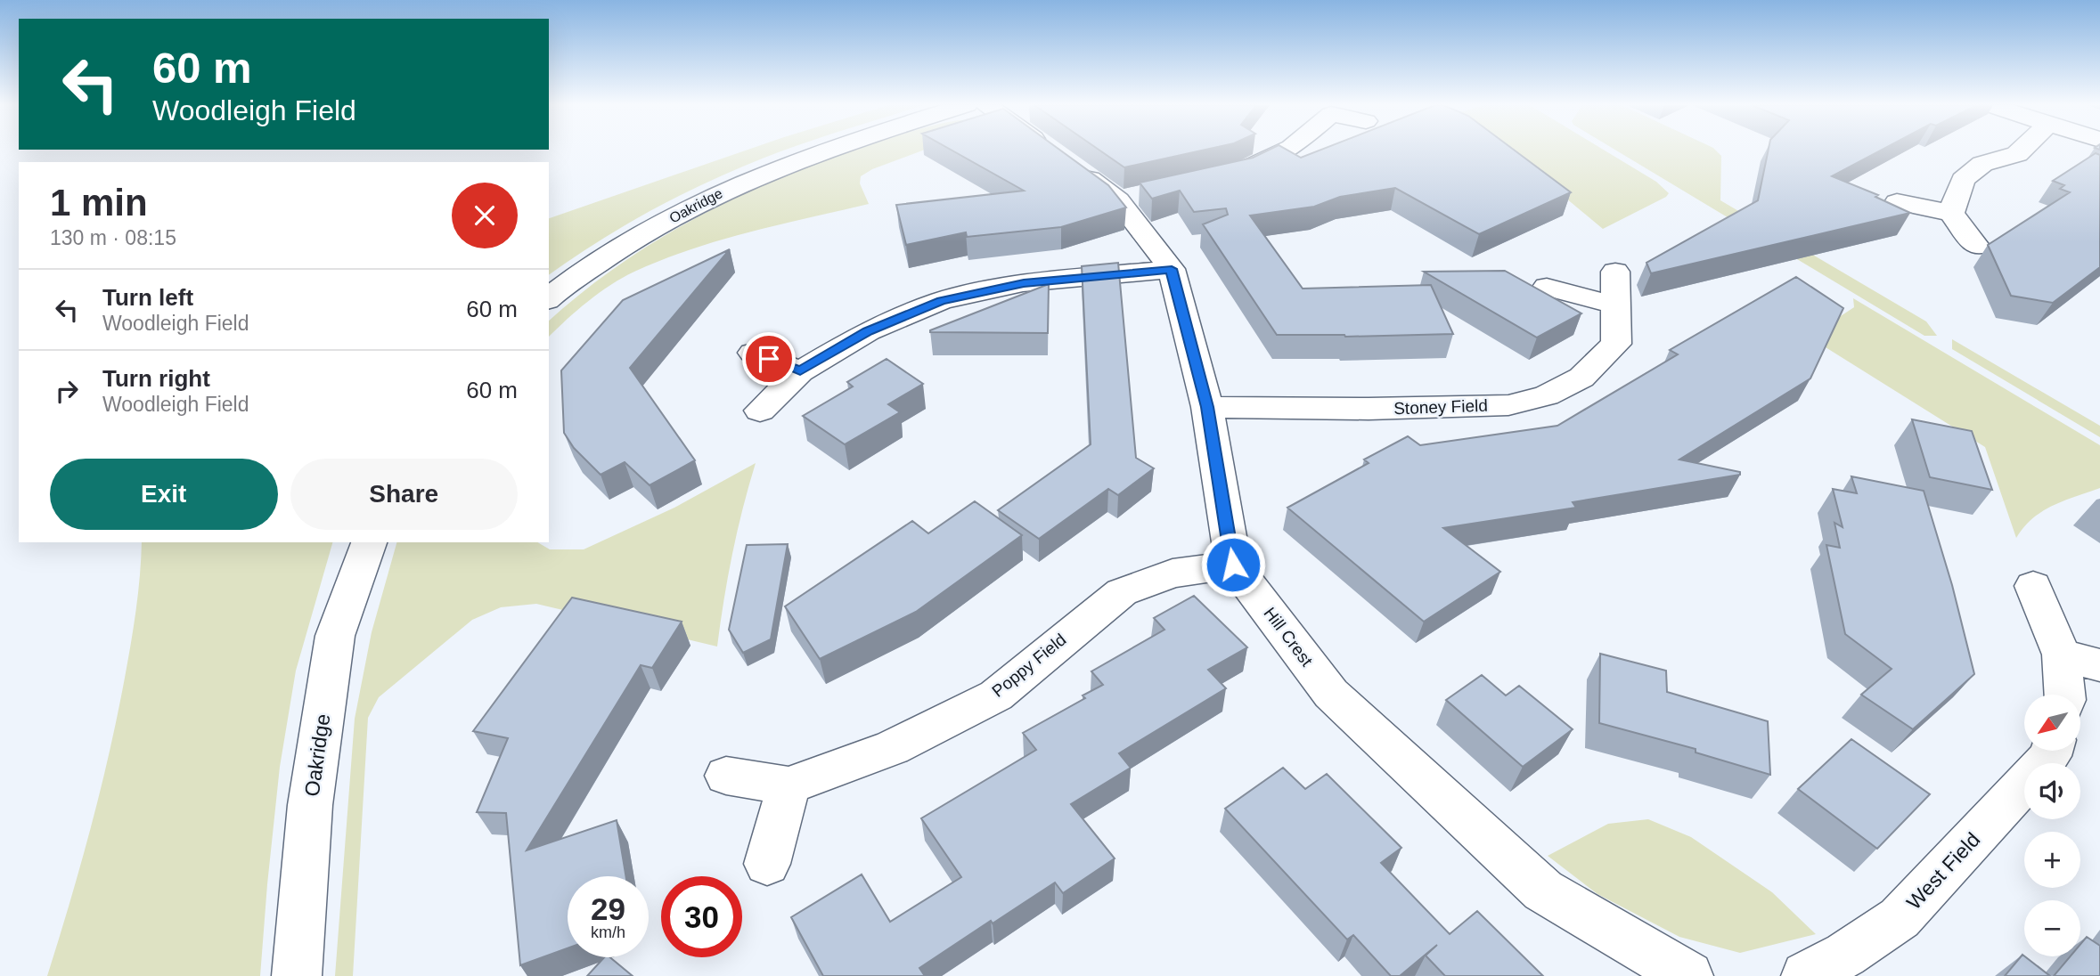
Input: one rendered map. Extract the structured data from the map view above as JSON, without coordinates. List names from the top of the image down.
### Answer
{
  "streets": {
    "street": [
      "Oakridge",
      "Stoney Field",
      "Hill Crest",
      "Poppy Field",
      "West Field"
    ]
  },
  "crossings": [
    ["Stoney Field", "Hill Crest"],
    ["Hill Crest", "Poppy Field"]
  ],
  "north": "bottom left",
  "page": {
    "turn": ["60 m", "Woodleigh Field"],
    "heading": ["1 min", "130 m · 08:15"],
    "list": [
      {
        "name": "Turn left",
        "note": "Woodleigh Field",
        "value": "60 m"
      },
      {
        "name": "Turn right",
        "note": "Woodleigh Field",
        "value": "60 m"
      }
    ],
    "buttons": ["Exit", "Share"],
    "map_buttons": ["+", "−"],
    "speed": "29 km/h",
    "limit": "30"
  }
}
